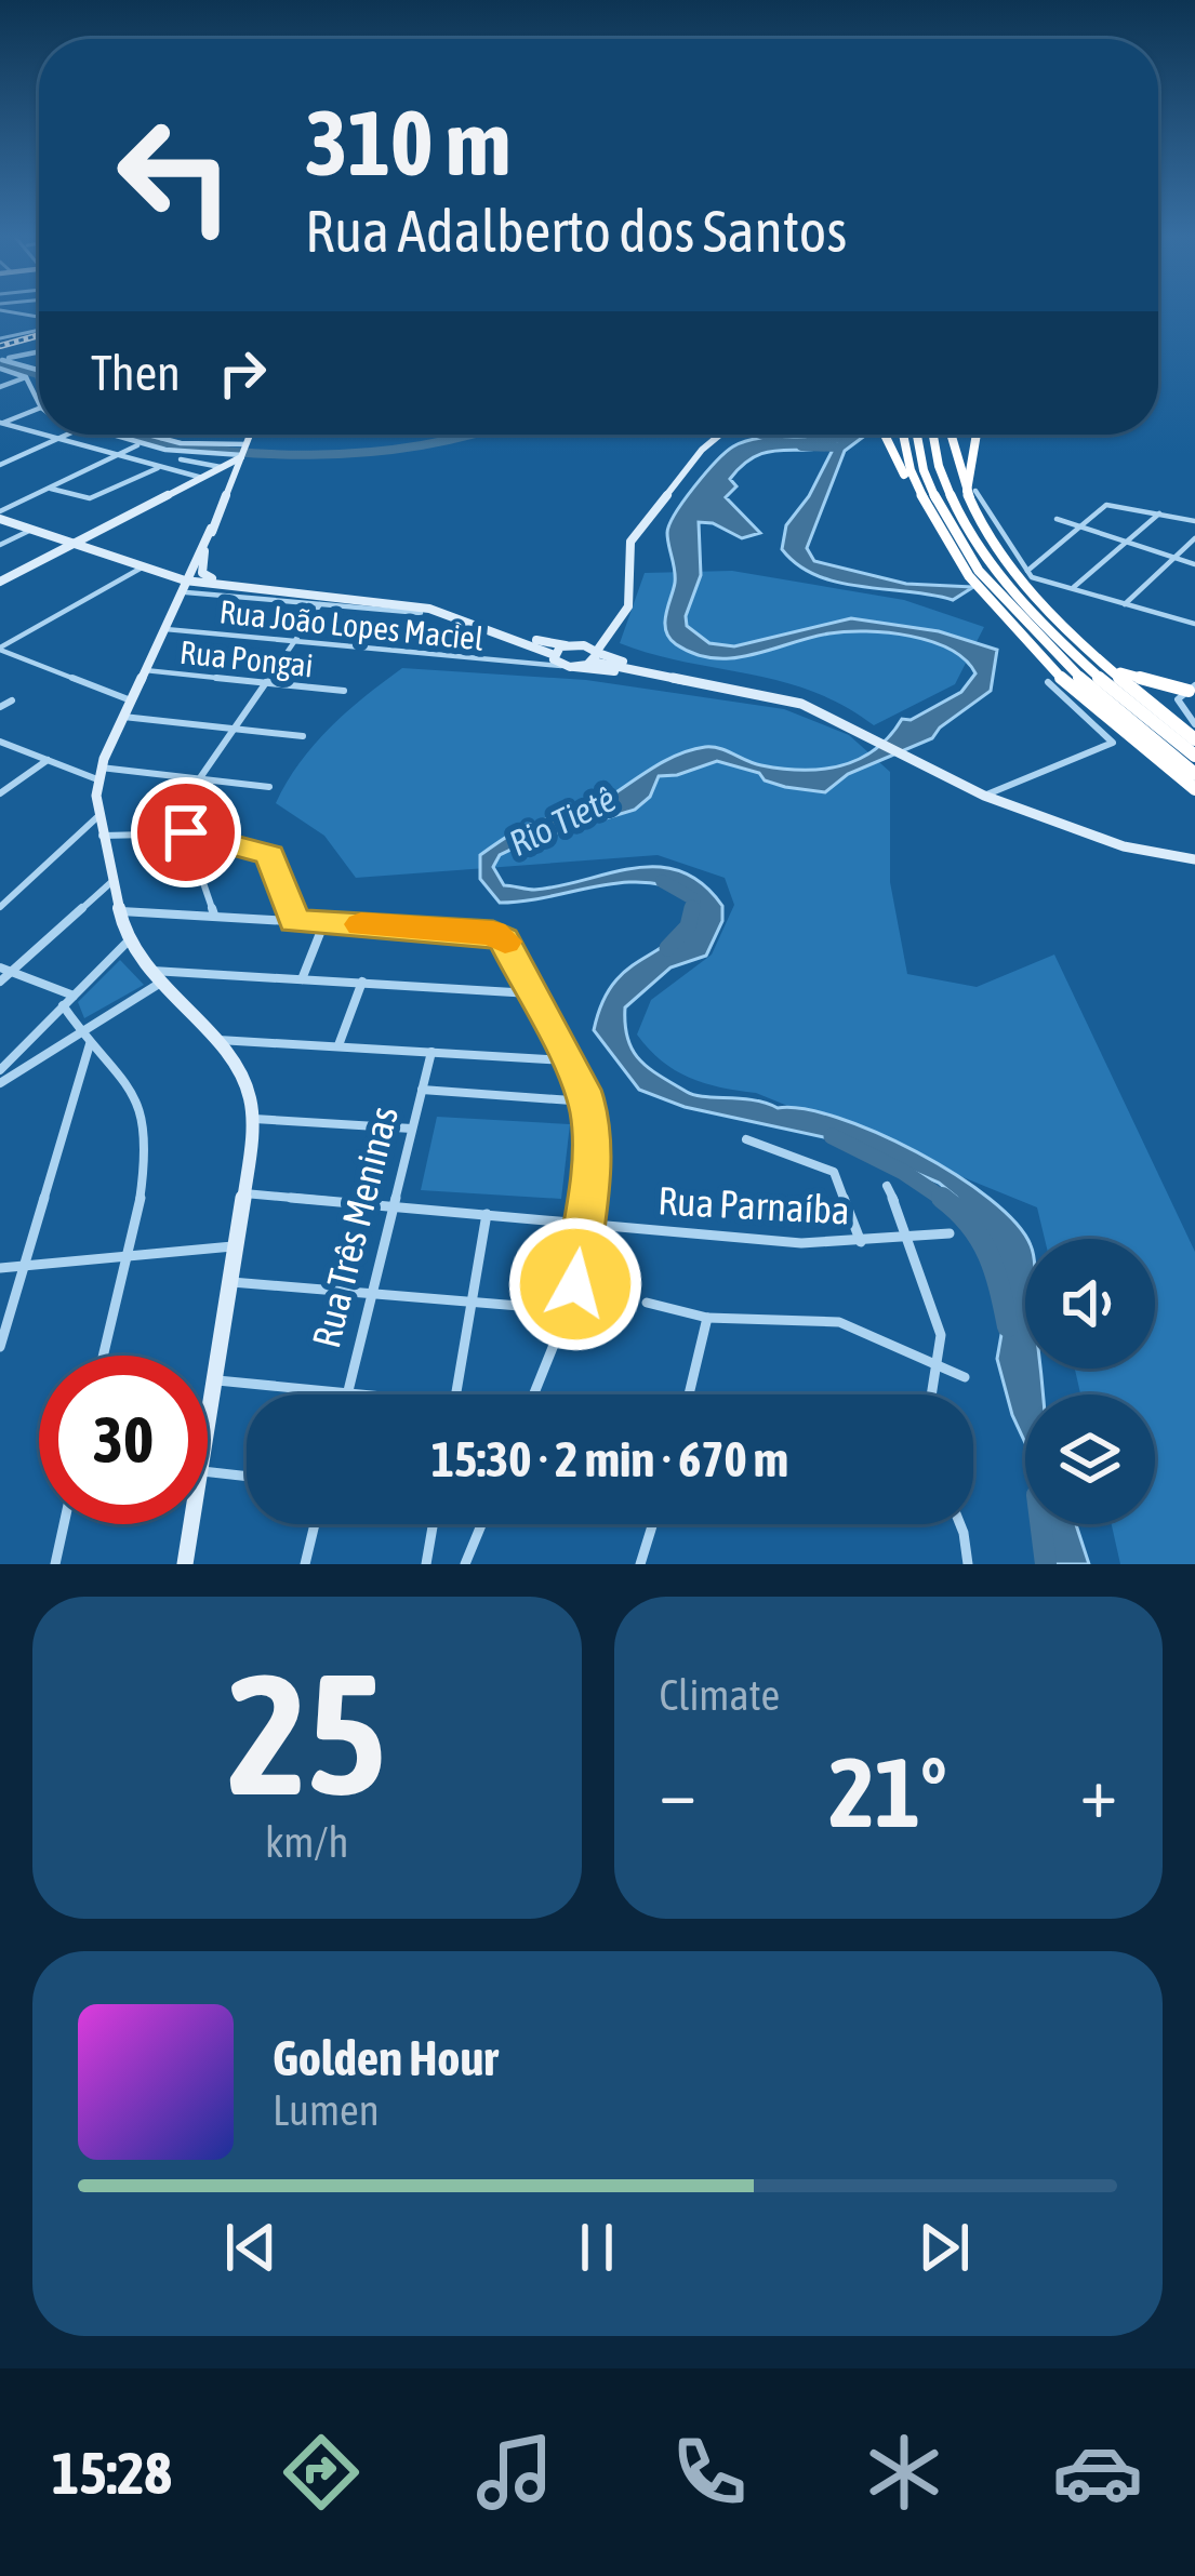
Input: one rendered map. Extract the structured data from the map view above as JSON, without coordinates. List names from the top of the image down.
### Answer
{
  "streets": {
    "street": [
      "Rua João Lopes Maciel",
      "Rua Pongai",
      "Rua Parnaíba",
      "Rua Três Meninas"
    ]
  },
  "crossings": [
    ["Rua Parnaíba", "Rua Três Meninas"]
  ],
  "water": ["Rio Tietê"],
  "page": {
    "turn": ["310 m", "Rua Adalberto dos Santos"],
    "then": "Then",
    "limit": "30",
    "trip": "15:30 · 2 min · 670 m",
    "tile": [
      ["25", "km/h"],
      "Climate"
    ],
    "heat": ["−", "21°", "+"],
    "song": ["Golden Hour", "Lumen"],
    "tabs": "15:28"
  }
}
